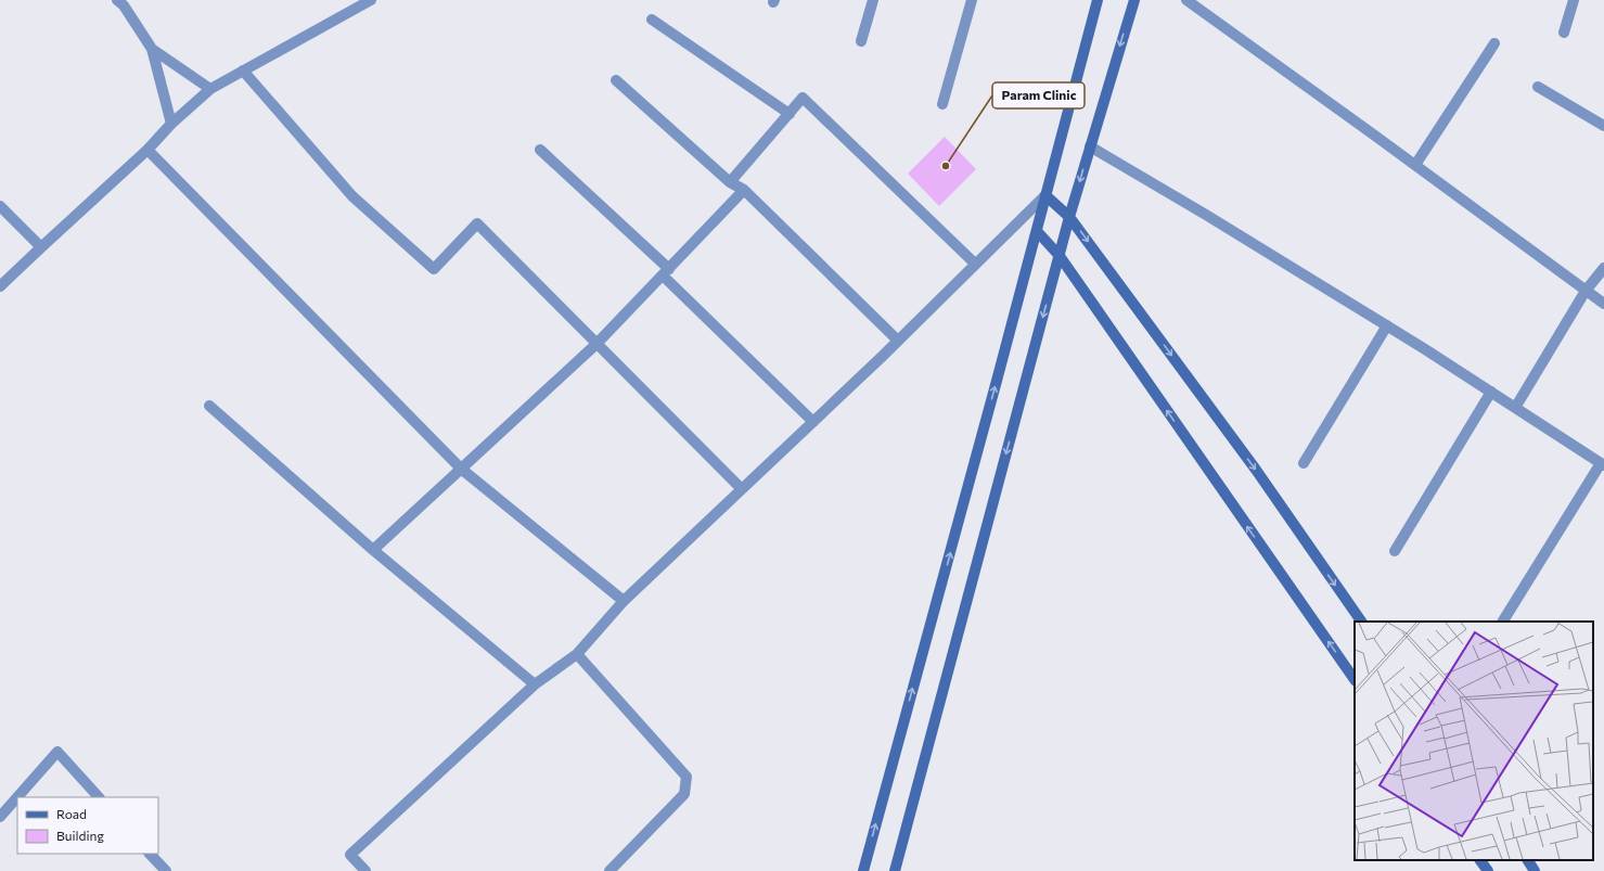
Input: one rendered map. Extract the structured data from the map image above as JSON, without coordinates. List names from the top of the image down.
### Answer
{
  "places": ["Param Clinic"],
  "legend": ["Road", "Building"]
}
